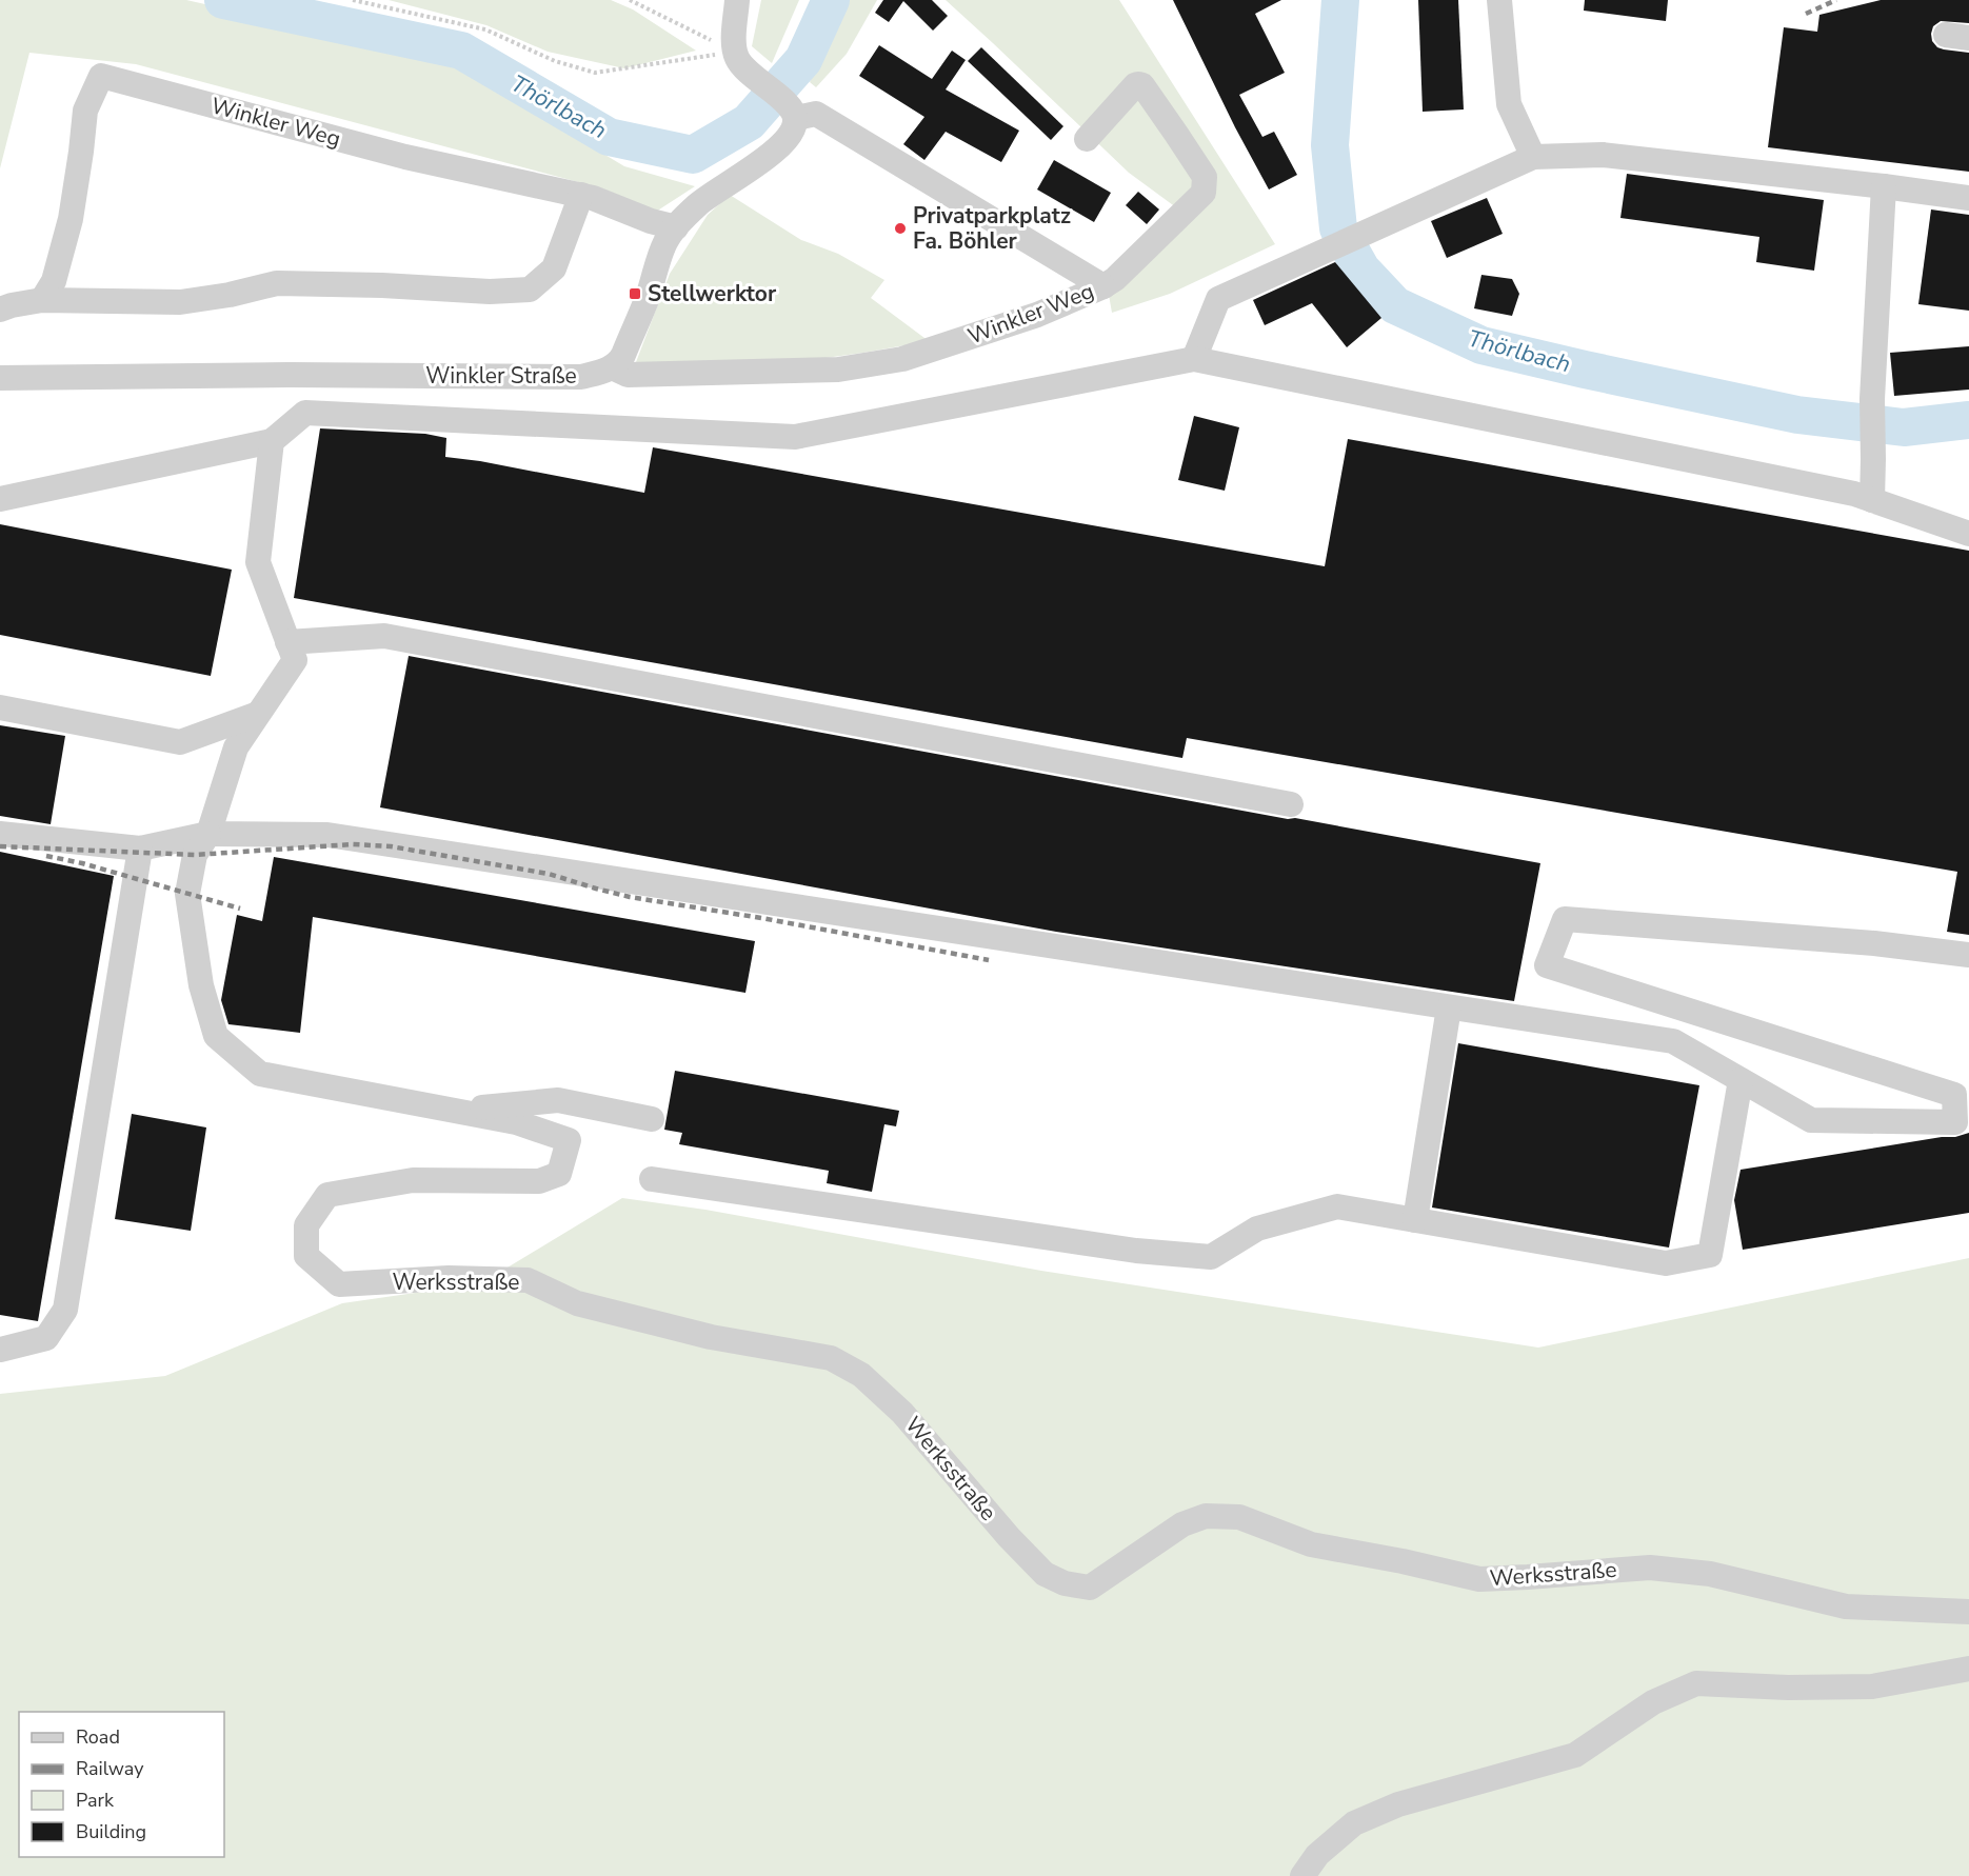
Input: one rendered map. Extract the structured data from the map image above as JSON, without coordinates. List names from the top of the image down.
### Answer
{
  "streets": {
    "street": ["Winkler Weg", "Winkler Straße", "Werksstraße"]
  },
  "crossings": [
    ["Winkler Weg", "Winkler Straße"]
  ],
  "water": ["Thörlbach"],
  "places": {
    "other": ["Privatparkplatz Fa. Böhler"],
    "transit": ["Stellwerktor"]
  },
  "legend": [
    "Road",
    "Railway",
    "Park",
    "Building"
  ]
}
